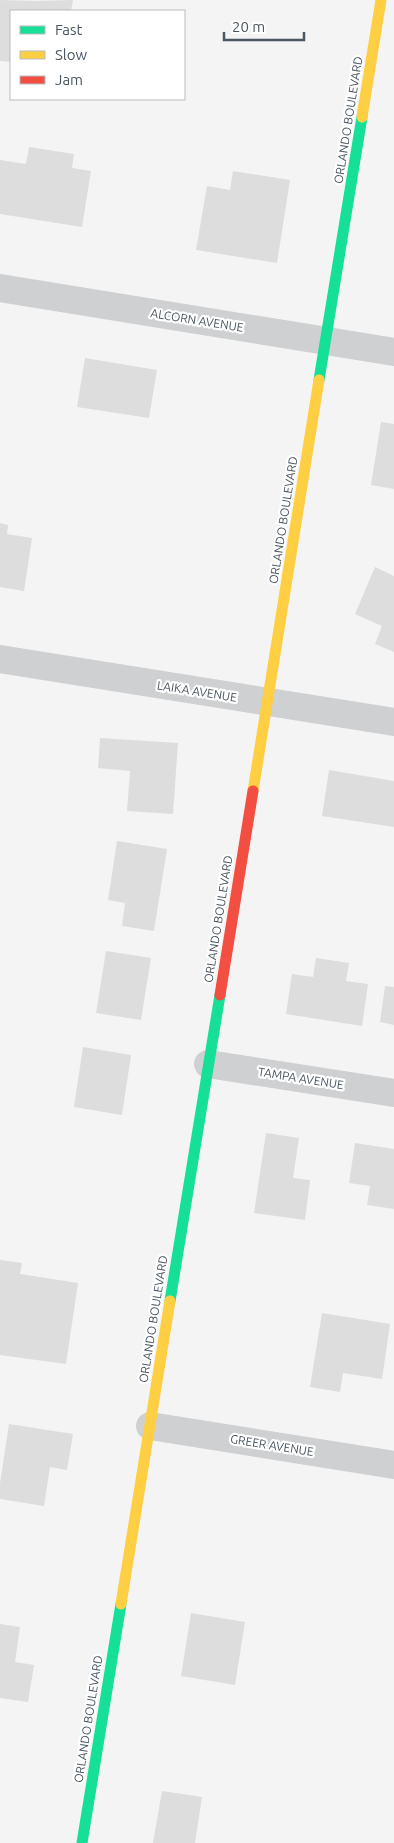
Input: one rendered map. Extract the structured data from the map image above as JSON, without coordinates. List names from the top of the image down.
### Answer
{
  "streets": {
    "street": [
      "ORLANDO BOULEVARD",
      "ALCORN AVENUE",
      "LAIKA AVENUE",
      "TAMPA AVENUE",
      "GREER AVENUE"
    ]
  },
  "crossings": [
    ["ORLANDO BOULEVARD", "ALCORN AVENUE"],
    ["ORLANDO BOULEVARD", "LAIKA AVENUE"],
    ["ORLANDO BOULEVARD", "TAMPA AVENUE"],
    ["ORLANDO BOULEVARD", "GREER AVENUE"]
  ],
  "legend": ["Fast", "Slow", "Jam"],
  "scale_bar": "20 m"
}
